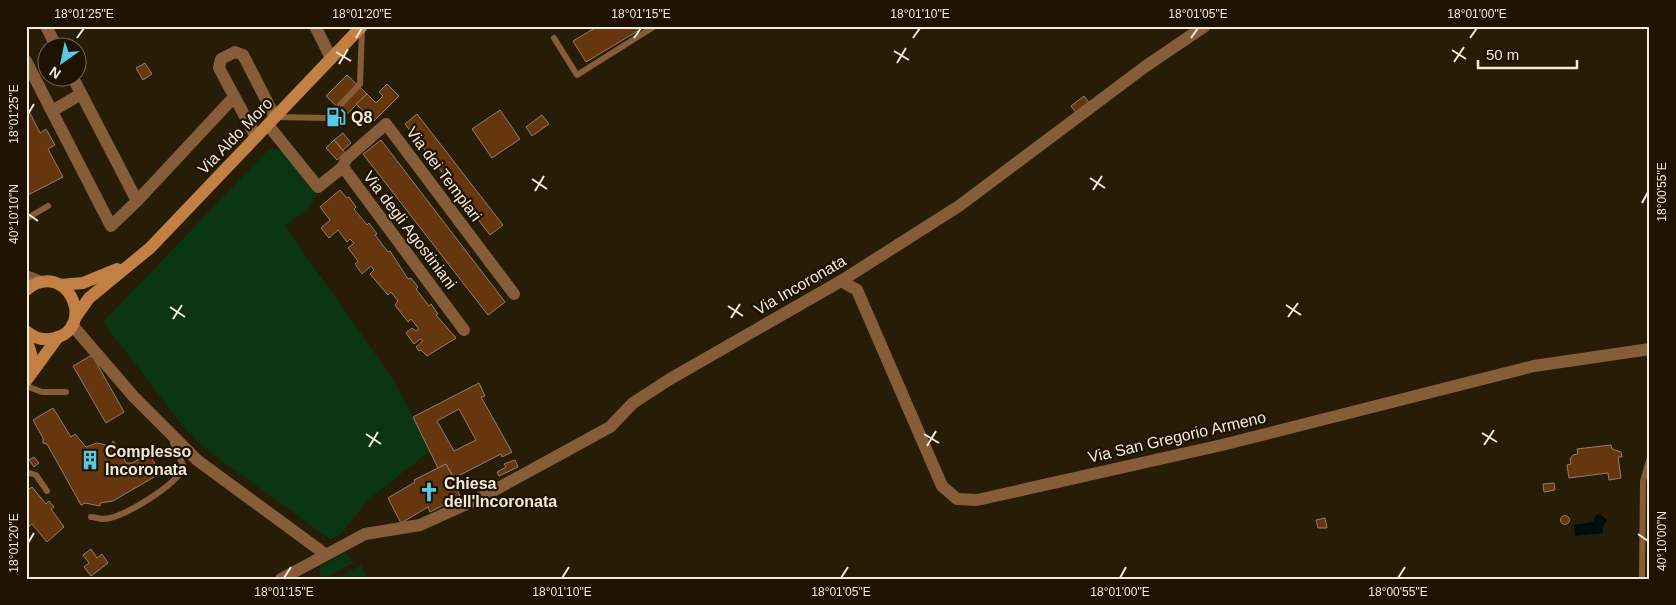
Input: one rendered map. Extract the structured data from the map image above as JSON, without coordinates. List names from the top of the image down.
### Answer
{
  "streets": {
    "main road": ["Via Aldo Moro"],
    "street": [
      "Via dei Templari",
      "Via degli Agostiniani",
      "Via Incoronata",
      "Via San Gregorio Armeno"
    ]
  },
  "crossings": [
    ["Via Aldo Moro", "Via degli Agostiniani"],
    ["Via dei Templari", "Via degli Agostiniani"],
    ["Via Incoronata", "Via San Gregorio Armeno"]
  ],
  "places": {
    "fuel station": ["Q8"],
    "building": ["Complesso Incoronata"],
    "church": ["Chiesa dell'Incoronata"]
  },
  "scale_bar": "50 m",
  "north": "bottom left",
  "coordinates": [
    "18°01'25\"E",
    "18°01'20\"E",
    "18°01'15\"E",
    "18°01'10\"E",
    "18°01'05\"E",
    "18°01'00\"E",
    "18°00'55\"E",
    "40°10'10\"N",
    "40°10'00\"N"
  ]
}
